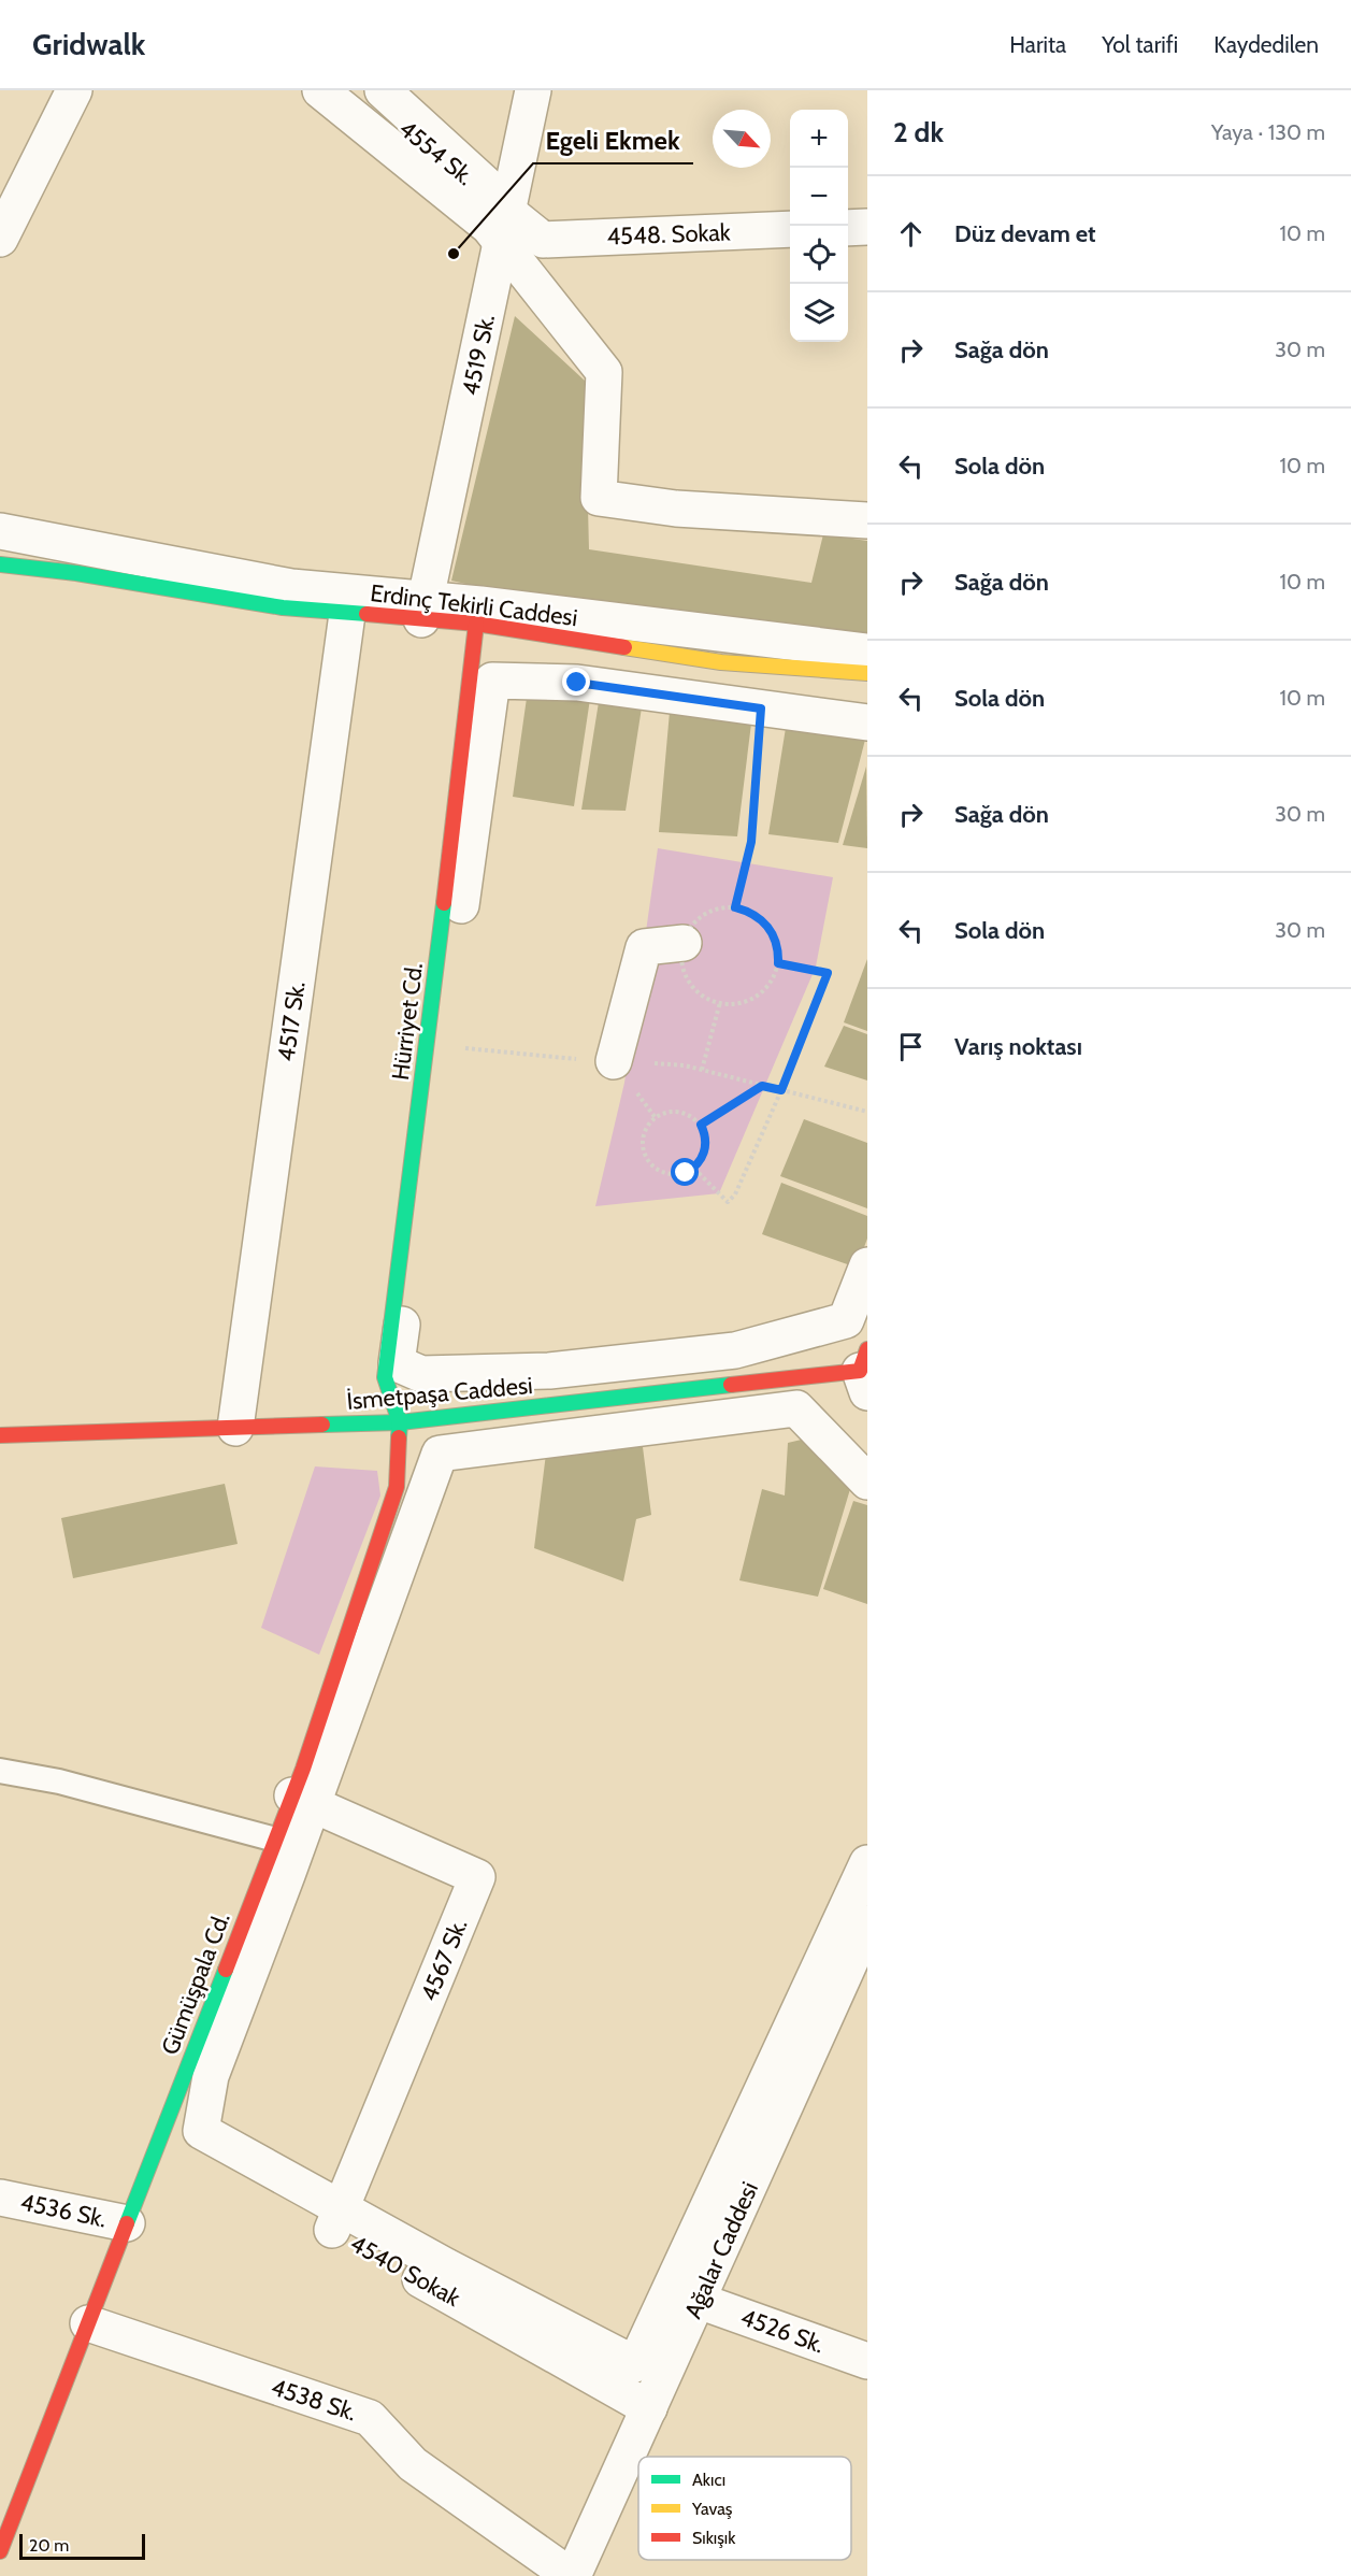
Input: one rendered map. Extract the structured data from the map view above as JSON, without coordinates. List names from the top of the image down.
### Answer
{
  "streets": {
    "street": [
      "4554 Sk.",
      "4548. Sokak",
      "4519 Sk.",
      "Erdinç Tekirli Caddesi",
      "4517 Sk.",
      "Hürriyet Cd.",
      "İsmetpaşa Caddesi",
      "4567 Sk.",
      "Gümüşpala Cd.",
      "4536 Sk.",
      "Ağalar Caddesi",
      "4540 Sokak",
      "4526 Sk.",
      "4538 Sk."
    ]
  },
  "crossings": [
    ["4554 Sk.", "4548. Sokak"],
    ["4554 Sk.", "4519 Sk."],
    ["4519 Sk.", "Erdinç Tekirli Caddesi"],
    ["Erdinç Tekirli Caddesi", "4517 Sk."],
    ["Erdinç Tekirli Caddesi", "Hürriyet Cd."],
    ["4517 Sk.", "İsmetpaşa Caddesi"],
    ["Hürriyet Cd.", "İsmetpaşa Caddesi"],
    ["Hürriyet Cd.", "Gümüşpala Cd."],
    ["İsmetpaşa Caddesi", "Gümüşpala Cd."],
    ["4567 Sk.", "Gümüşpala Cd."],
    ["4567 Sk.", "4540 Sokak"],
    ["Gümüşpala Cd.", "4536 Sk."],
    ["Gümüşpala Cd.", "4540 Sokak"],
    ["Gümüşpala Cd.", "4538 Sk."],
    ["Ağalar Caddesi", "4540 Sokak"],
    ["Ağalar Caddesi", "4526 Sk."],
    ["Ağalar Caddesi", "4538 Sk."]
  ],
  "places": ["Egeli Ekmek"],
  "legend": ["Akıcı", "Yavaş", "Sıkışık"],
  "scale_bar": "20 m",
  "north": "bottom right",
  "page": {
    "header": "Gridwalk",
    "nav": ["Harita", "Yol tarifi", "Kaydedilen"],
    "heading": ["2 dk", "Yaya · 130 m"],
    "map_buttons": ["+", "−"],
    "list": [
      ["Düz devam et", "10 m"],
      ["Sağa dön", "30 m"],
      ["Sola dön", "10 m"],
      ["Sağa dön", "10 m"],
      ["Sola dön", "10 m"],
      ["Sağa dön", "30 m"],
      ["Sola dön", "30 m"],
      "Varış noktası"
    ],
    "scale": "20 m"
  }
}
